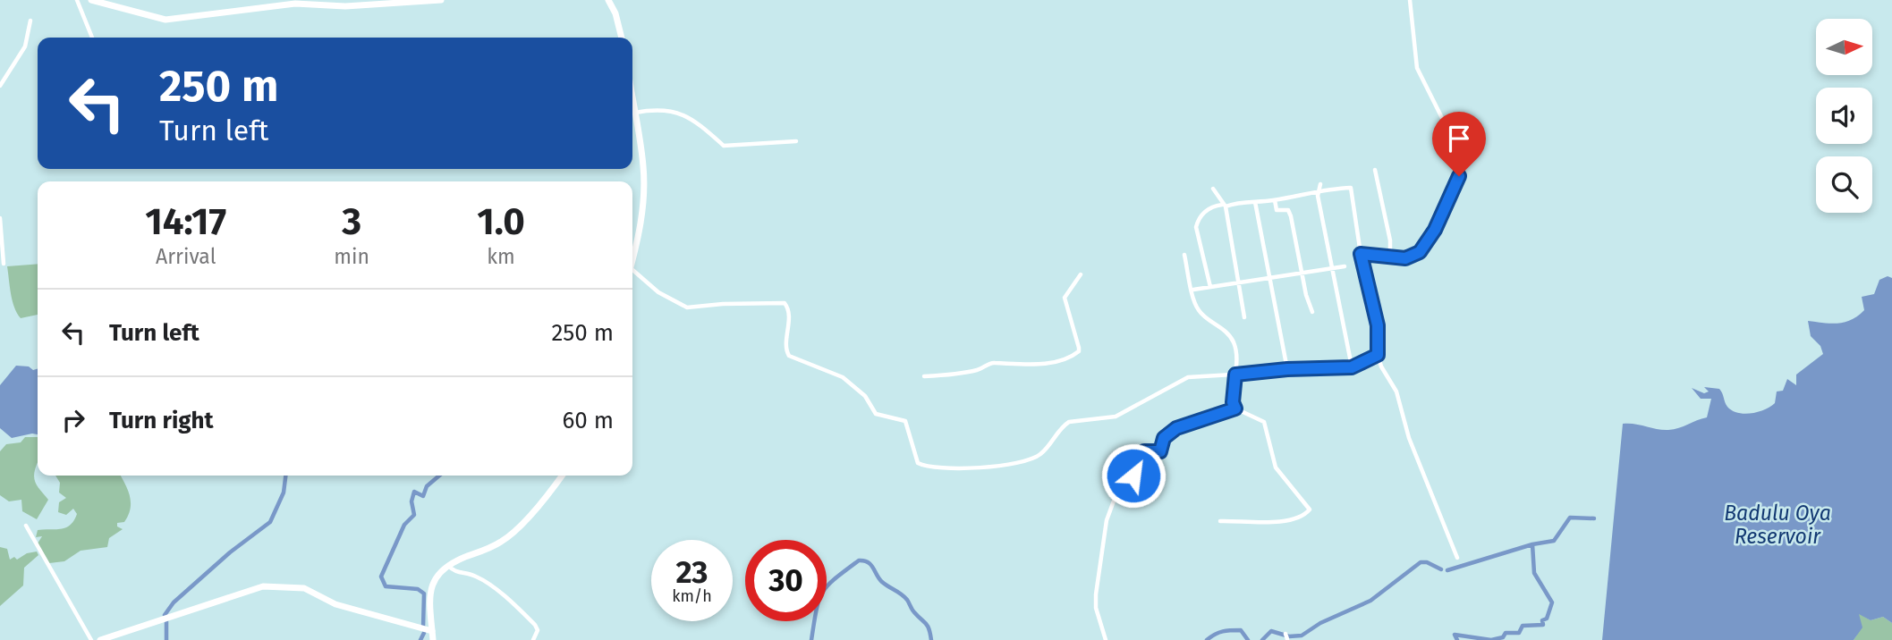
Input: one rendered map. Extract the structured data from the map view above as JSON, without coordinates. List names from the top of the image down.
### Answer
{
  "water": ["Badulu Oya Reservoir"],
  "north": "right",
  "page": {
    "turn": ["250 m", "Turn left"],
    "eta": [
      "14:17",
      "Arrival",
      "3",
      "min",
      "1.0",
      "km"
    ],
    "list": [
      {
        "name": "Turn left",
        "value": "250 m"
      },
      {
        "name": "Turn right",
        "value": "60 m"
      }
    ],
    "speed": "23 km/h",
    "limit": "30"
  }
}
